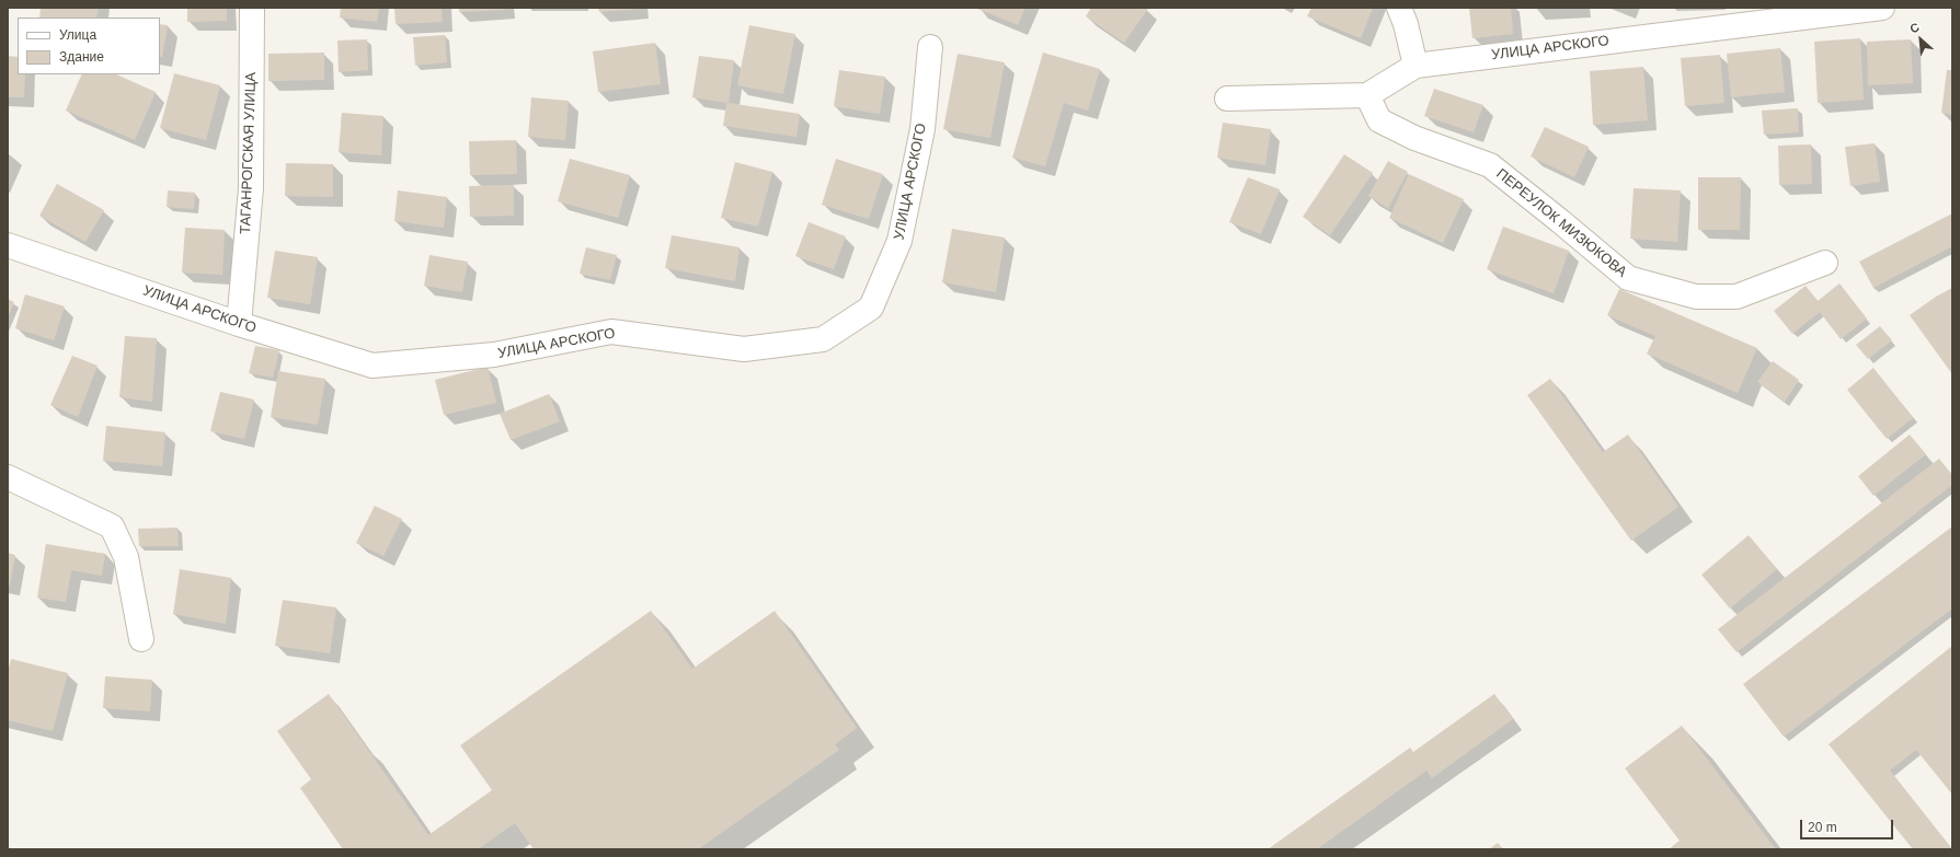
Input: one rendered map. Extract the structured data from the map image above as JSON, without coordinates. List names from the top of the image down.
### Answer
{
  "streets": {
    "street": ["УЛИЦА АРСКОГО", "ТАГАНРОГСКАЯ УЛИЦА", "ПЕРЕУЛОК МИЗЮКОВА"]
  },
  "crossings": [
    ["УЛИЦА АРСКОГО", "ТАГАНРОГСКАЯ УЛИЦА"],
    ["УЛИЦА АРСКОГО", "ПЕРЕУЛОК МИЗЮКОВА"]
  ],
  "legend": ["Улица", "Здание"],
  "scale_bar": "20 m",
  "north": "top left"
}
